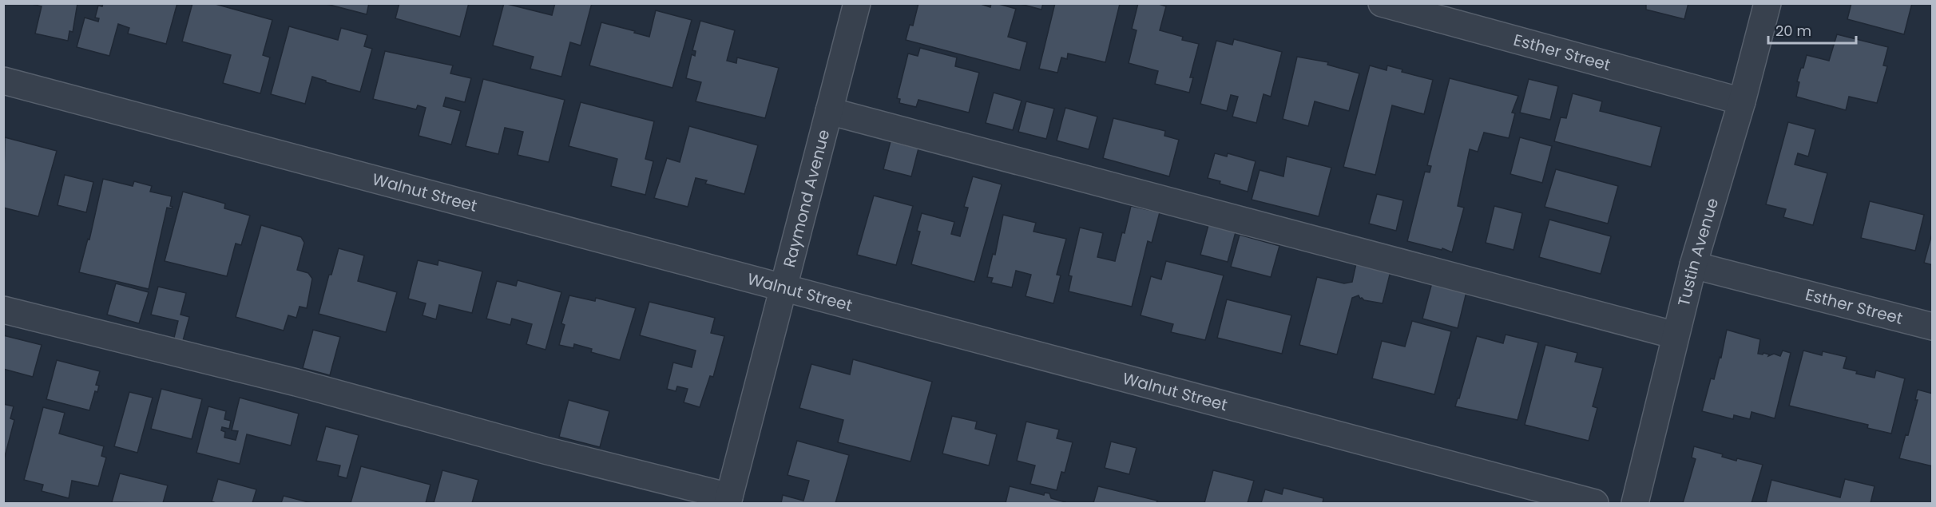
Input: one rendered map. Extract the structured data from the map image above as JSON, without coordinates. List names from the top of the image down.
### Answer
{
  "streets": {
    "street": [
      "Esther Street",
      "Walnut Street",
      "Raymond Avenue",
      "Tustin Avenue"
    ]
  },
  "crossings": [
    ["Esther Street", "Tustin Avenue"],
    ["Walnut Street", "Raymond Avenue"]
  ],
  "scale_bar": "20 m"
}
